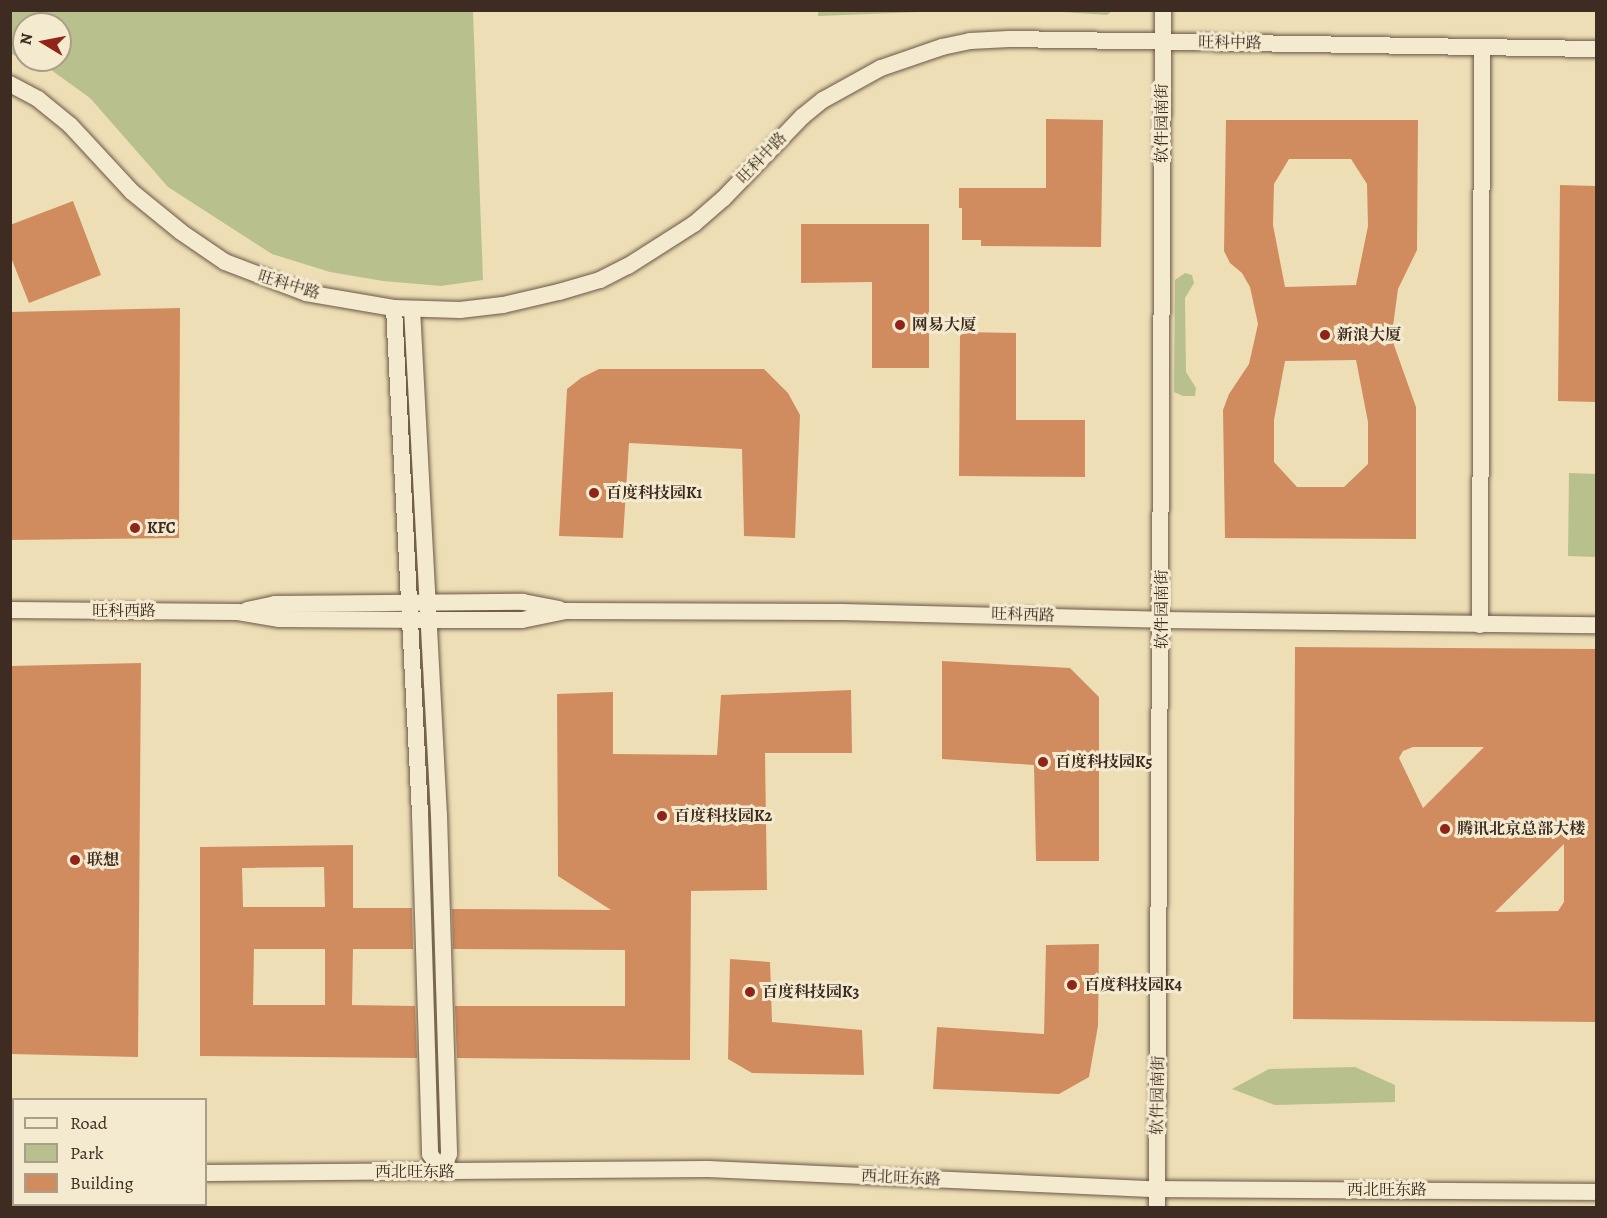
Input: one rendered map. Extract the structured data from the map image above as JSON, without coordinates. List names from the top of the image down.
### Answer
{
  "streets": {
    "street": [
      "旺科中路",
      "软件园南街",
      "旺科西路",
      "西北旺东路"
    ]
  },
  "crossings": [
    ["旺科中路", "软件园南街"],
    ["软件园南街", "旺科西路"],
    ["软件园南街", "西北旺东路"]
  ],
  "places": [
    "网易大厦",
    "新浪大厦",
    "百度科技园K1",
    "KFC",
    "百度科技园K5",
    "百度科技园K2",
    "腾讯北京总部大楼",
    "联想",
    "百度科技园K4",
    "百度科技园K3"
  ],
  "legend": ["Road", "Park", "Building"],
  "north": "left"
}
